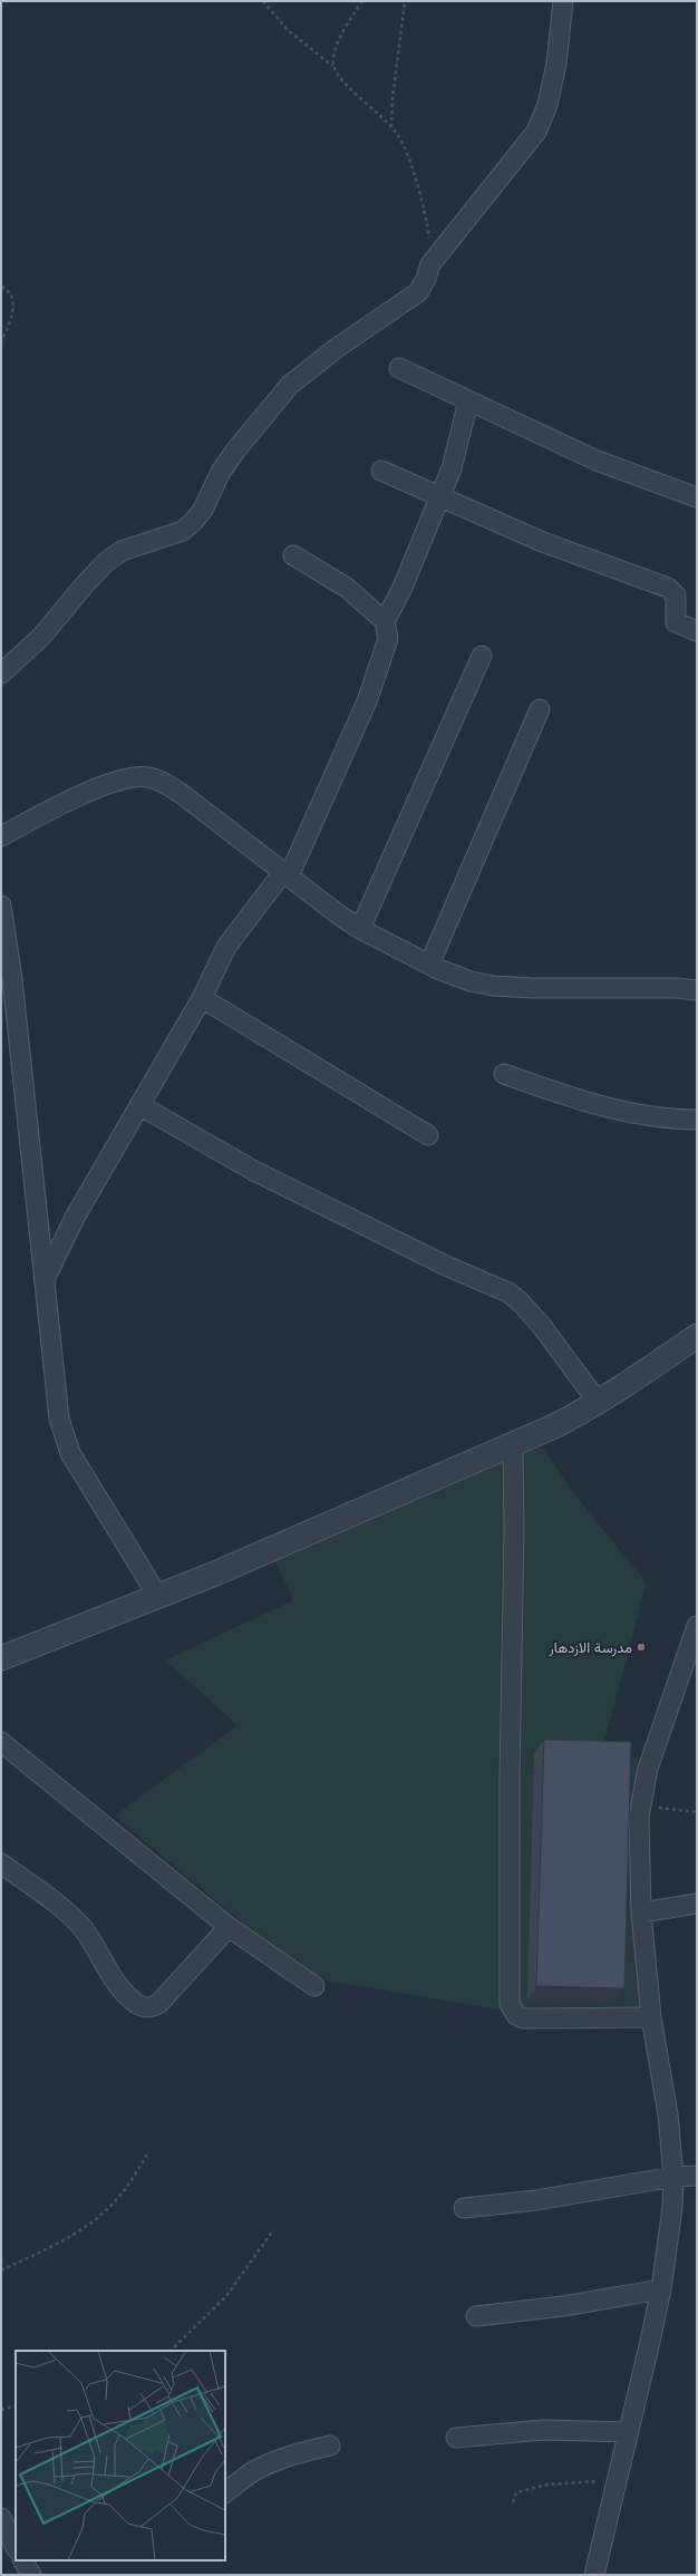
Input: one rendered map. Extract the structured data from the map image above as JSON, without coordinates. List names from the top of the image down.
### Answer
{
  "places": ["مدرسة الازدهار"]
}
